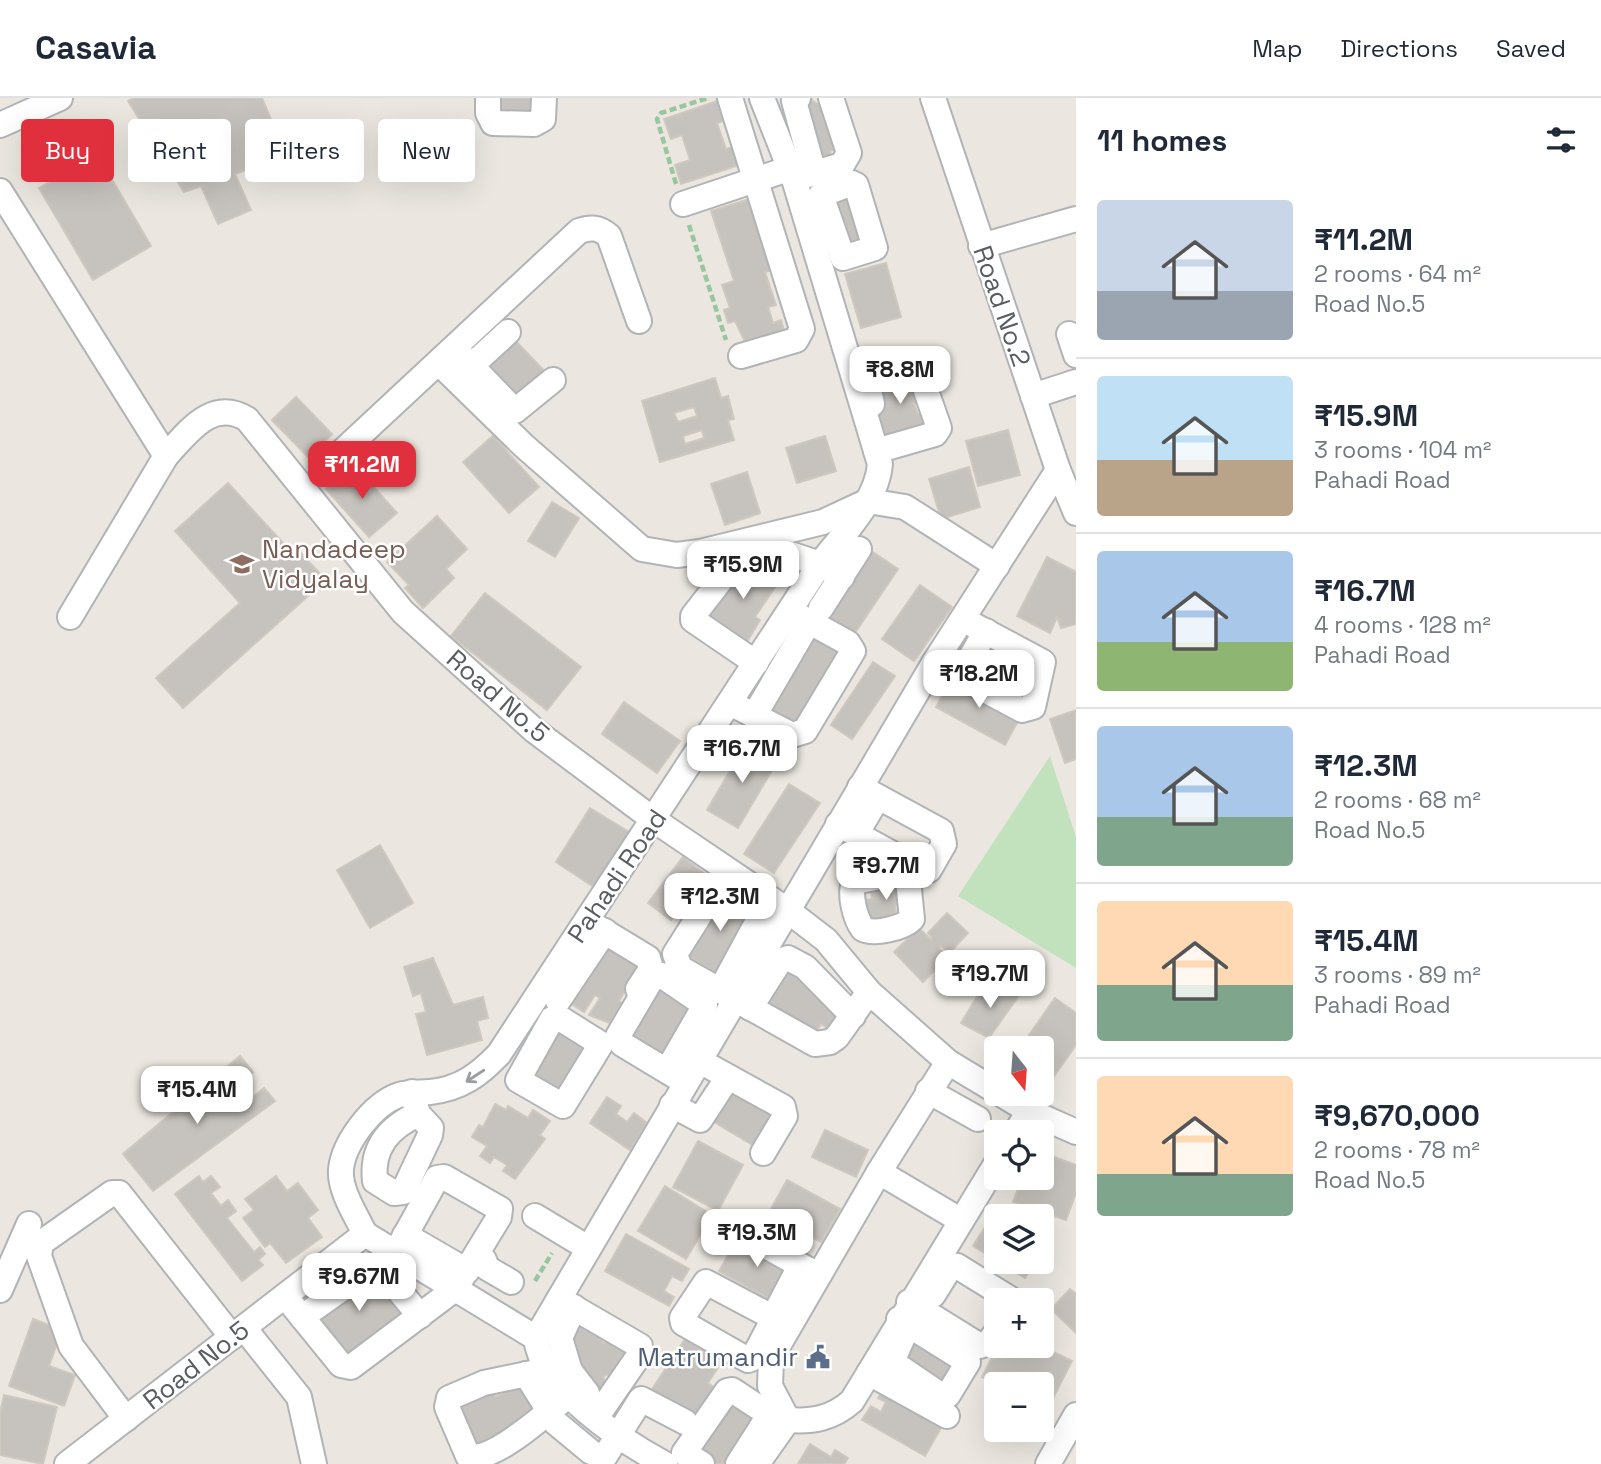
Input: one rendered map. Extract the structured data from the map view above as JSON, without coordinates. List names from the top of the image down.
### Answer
{
  "streets": {
    "street": ["Road No.2", "Road No.5", "Pahadi Road"]
  },
  "crossings": [
    ["Road No.5", "Pahadi Road"]
  ],
  "places": {
    "school or university": ["Nandadeep Vidyalay"],
    "public building": ["Matrumandir"]
  },
  "north": "bottom",
  "page": {
    "header": "Casavia",
    "nav": ["Map", "Directions", "Saved"],
    "heading": "11 homes",
    "chip": [
      "Buy",
      "Rent",
      "Filters",
      "New"
    ],
    "list": [
      {
        "name": "₹11.2M",
        "note": "2 rooms · 64 m² · Road No.5"
      },
      {
        "name": "₹15.9M",
        "note": "3 rooms · 104 m² · Pahadi Road"
      },
      {
        "name": "₹16.7M",
        "note": "4 rooms · 128 m² · Pahadi Road"
      },
      {
        "name": "₹12.3M",
        "note": "2 rooms · 68 m² · Road No.5"
      },
      {
        "name": "₹15.4M",
        "note": "3 rooms · 89 m² · Pahadi Road"
      },
      {
        "name": "₹9,670,000",
        "note": "2 rooms · 78 m² · Road No.5"
      }
    ],
    "price": [
      "₹8.8M",
      "₹11.2M",
      "₹15.9M",
      "₹18.2M",
      "₹16.7M",
      "₹9.7M",
      "₹12.3M",
      "₹19.7M",
      "₹15.4M",
      "₹19.3M",
      "₹9.67M"
    ],
    "map_buttons": ["+", "−"]
  }
}
